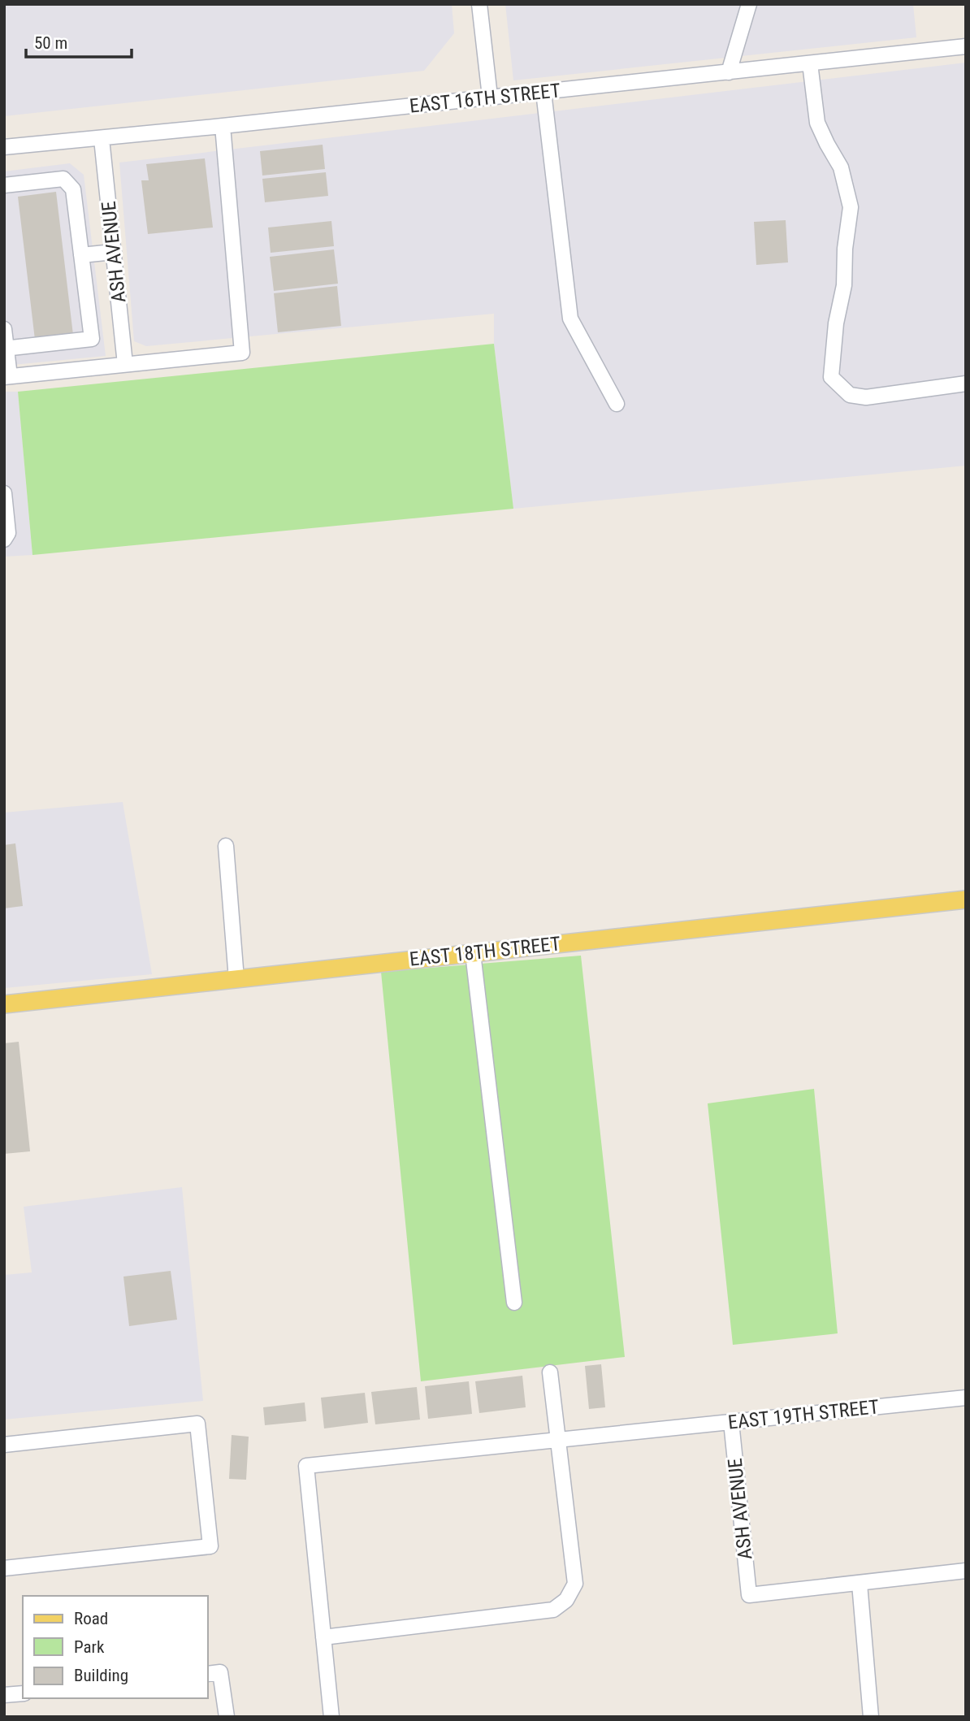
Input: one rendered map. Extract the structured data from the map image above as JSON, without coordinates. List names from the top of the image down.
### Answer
{
  "streets": {
    "main road": ["EAST 18TH STREET"],
    "street": ["EAST 16TH STREET", "ASH AVENUE", "EAST 19TH STREET"]
  },
  "crossings": [
    ["EAST 16TH STREET", "ASH AVENUE"],
    ["ASH AVENUE", "EAST 19TH STREET"]
  ],
  "legend": ["Road", "Park", "Building"],
  "scale_bar": "50 m"
}
